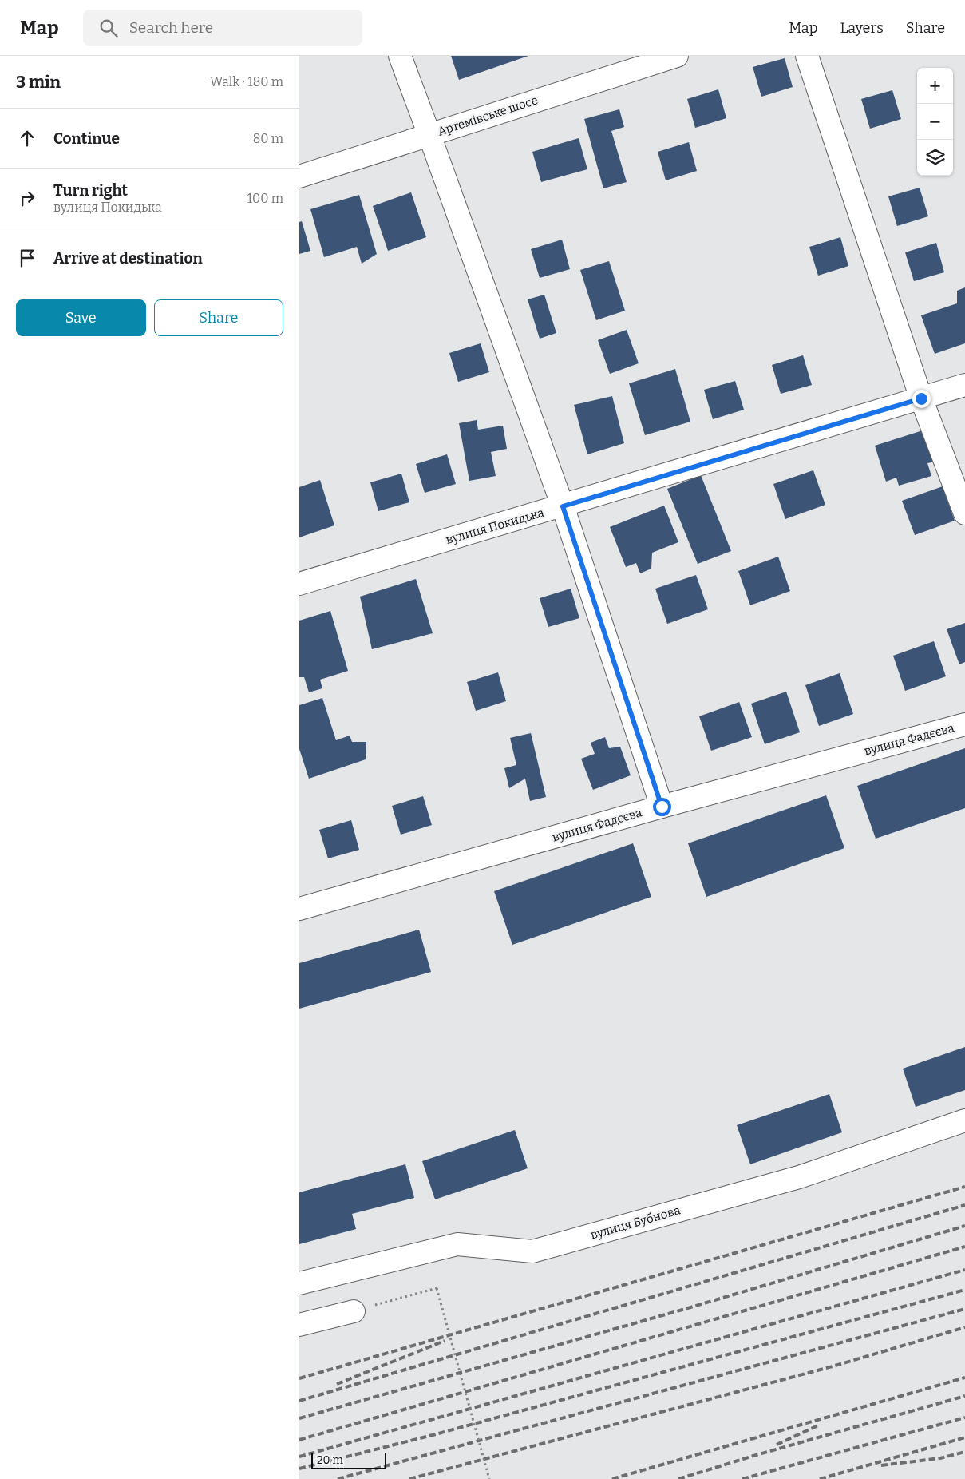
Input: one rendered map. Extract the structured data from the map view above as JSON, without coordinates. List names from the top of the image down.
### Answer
{
  "streets": {
    "street": [
      "Артемівське шосе",
      "вулиця Покидька",
      "вулиця Фадєєва",
      "вулиця Бубнова"
    ]
  },
  "scale_bar": "20 m",
  "page": {
    "header": "Map",
    "search": "Search here",
    "nav": ["Map", "Layers", "Share"],
    "heading": ["3 min", "Walk · 180 m"],
    "map_buttons": ["+", "−"],
    "list": [
      ["Continue", "80 m"],
      ["Turn right", "вулиця Покидька", "100 m"],
      "Arrive at destination"
    ],
    "buttons": ["Save", "Share"],
    "scale": "20 m"
  }
}
